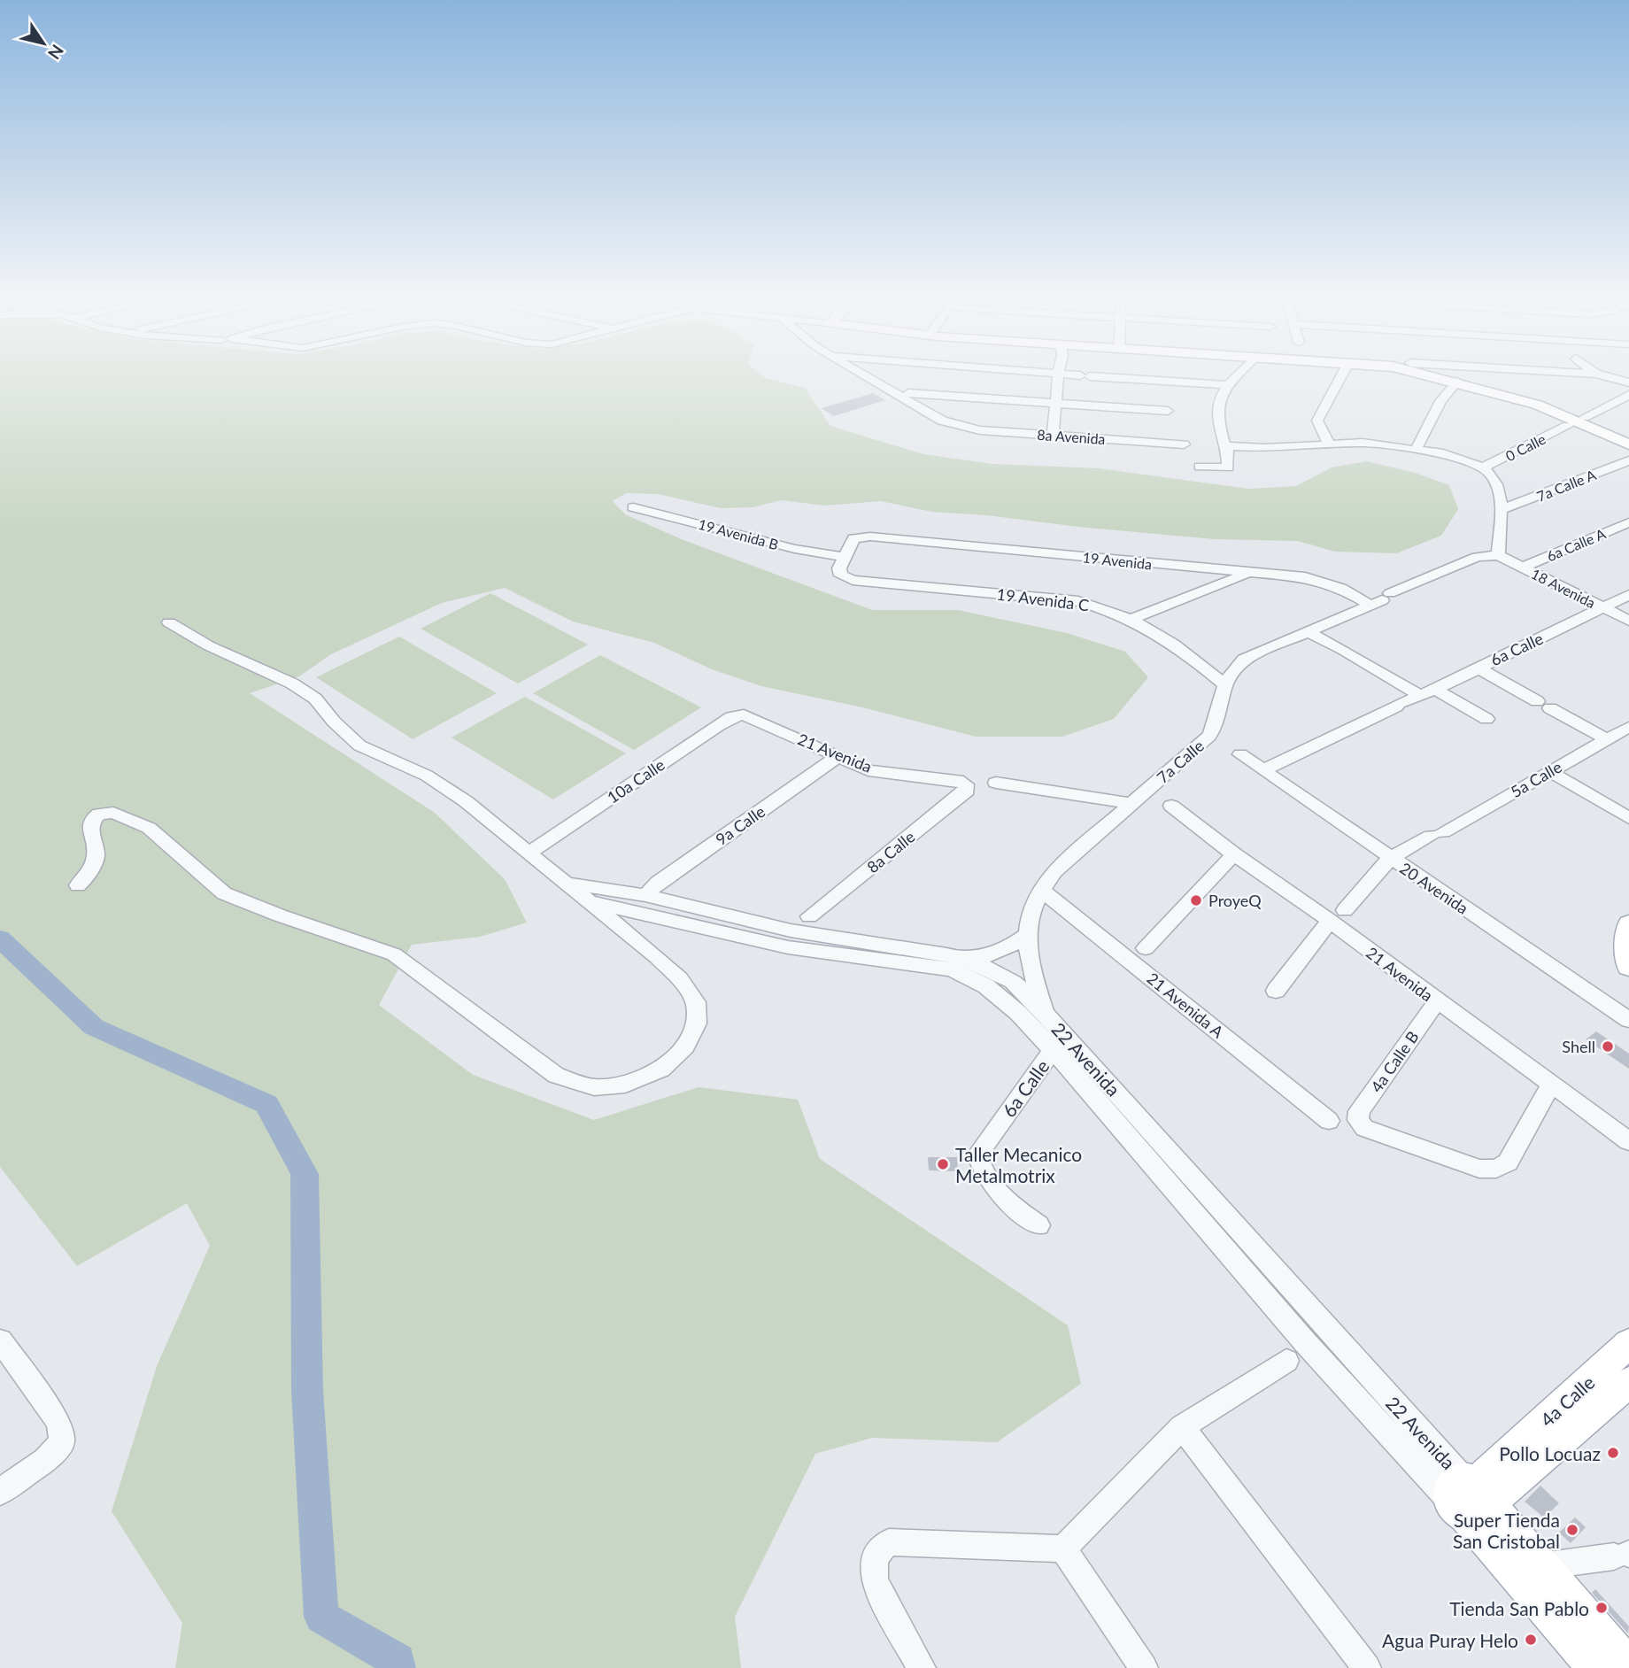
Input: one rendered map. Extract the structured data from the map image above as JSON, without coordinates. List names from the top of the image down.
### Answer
{
  "streets": {
    "main road": ["4a Calle"],
    "street": [
      "8a Avenida",
      "0 Calle",
      "7a Calle A",
      "19 Avenida B",
      "6a Calle A",
      "19 Avenida",
      "18 Avenida",
      "19 Avenida C",
      "6a Calle",
      "21 Avenida",
      "7a Calle",
      "5a Calle",
      "10a Calle",
      "9a Calle",
      "8a Calle",
      "20 Avenida",
      "21 Avenida A",
      "22 Avenida",
      "4a Calle B"
    ]
  },
  "crossings": [
    ["19 Avenida B", "19 Avenida"],
    ["19 Avenida B", "19 Avenida C"],
    ["6a Calle A", "18 Avenida"],
    ["19 Avenida", "19 Avenida C"],
    ["19 Avenida", "7a Calle"],
    ["18 Avenida", "6a Calle"],
    ["18 Avenida", "7a Calle"],
    ["19 Avenida C", "7a Calle"],
    ["6a Calle", "20 Avenida"],
    ["6a Calle", "22 Avenida"],
    ["21 Avenida", "5a Calle"],
    ["21 Avenida", "10a Calle"],
    ["21 Avenida", "9a Calle"],
    ["21 Avenida", "8a Calle"],
    ["21 Avenida", "4a Calle B"],
    ["7a Calle", "21 Avenida A"],
    ["7a Calle", "22 Avenida"],
    ["5a Calle", "20 Avenida"],
    ["9a Calle", "22 Avenida"],
    ["22 Avenida", "4a Calle"]
  ],
  "places": [
    "ProyeQ",
    "Shell",
    "Taller Mecanico Metalmotrix",
    "Pollo Locuaz",
    "Super Tienda San Cristobal",
    "Tienda San Pablo",
    "Agua Puray Helo"
  ],
  "north": "bottom right"
}
